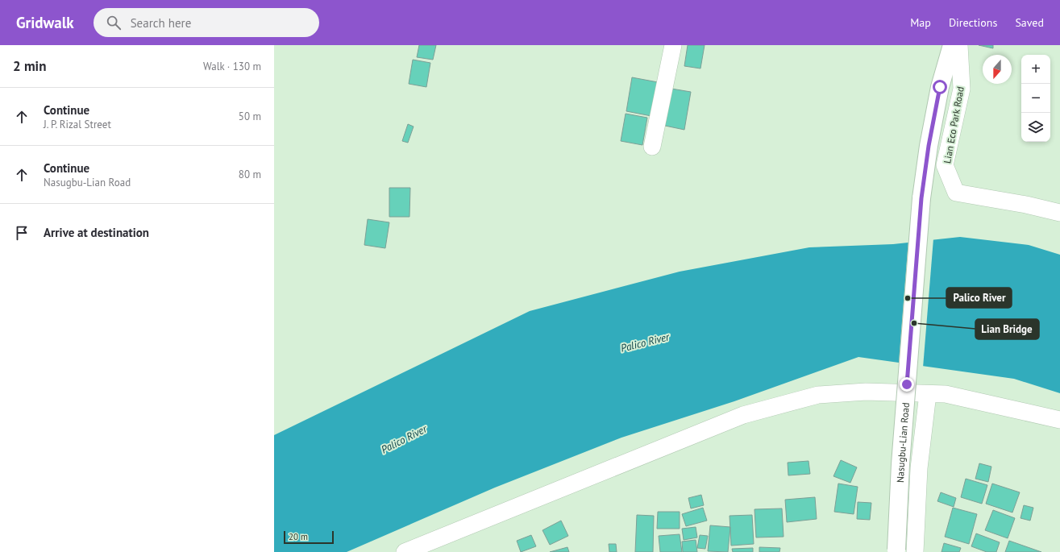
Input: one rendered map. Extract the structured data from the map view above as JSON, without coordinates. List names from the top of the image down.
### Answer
{
  "streets": {
    "main road": ["Nasugbu-Lian Road"],
    "street": ["Lian Eco Park Road"]
  },
  "water": ["Palico River"],
  "places": ["Palico River", "Lian Bridge"],
  "scale_bar": "20 m",
  "north": "bottom",
  "page": {
    "header": "Gridwalk",
    "search": "Search here",
    "nav": ["Map", "Directions", "Saved"],
    "heading": ["2 min", "Walk · 130 m"],
    "map_buttons": ["+", "−"],
    "list": [
      ["Continue", "J. P. Rizal Street", "50 m"],
      ["Continue", "Nasugbu-Lian Road", "80 m"],
      "Arrive at destination"
    ],
    "scale": "20 m"
  }
}
